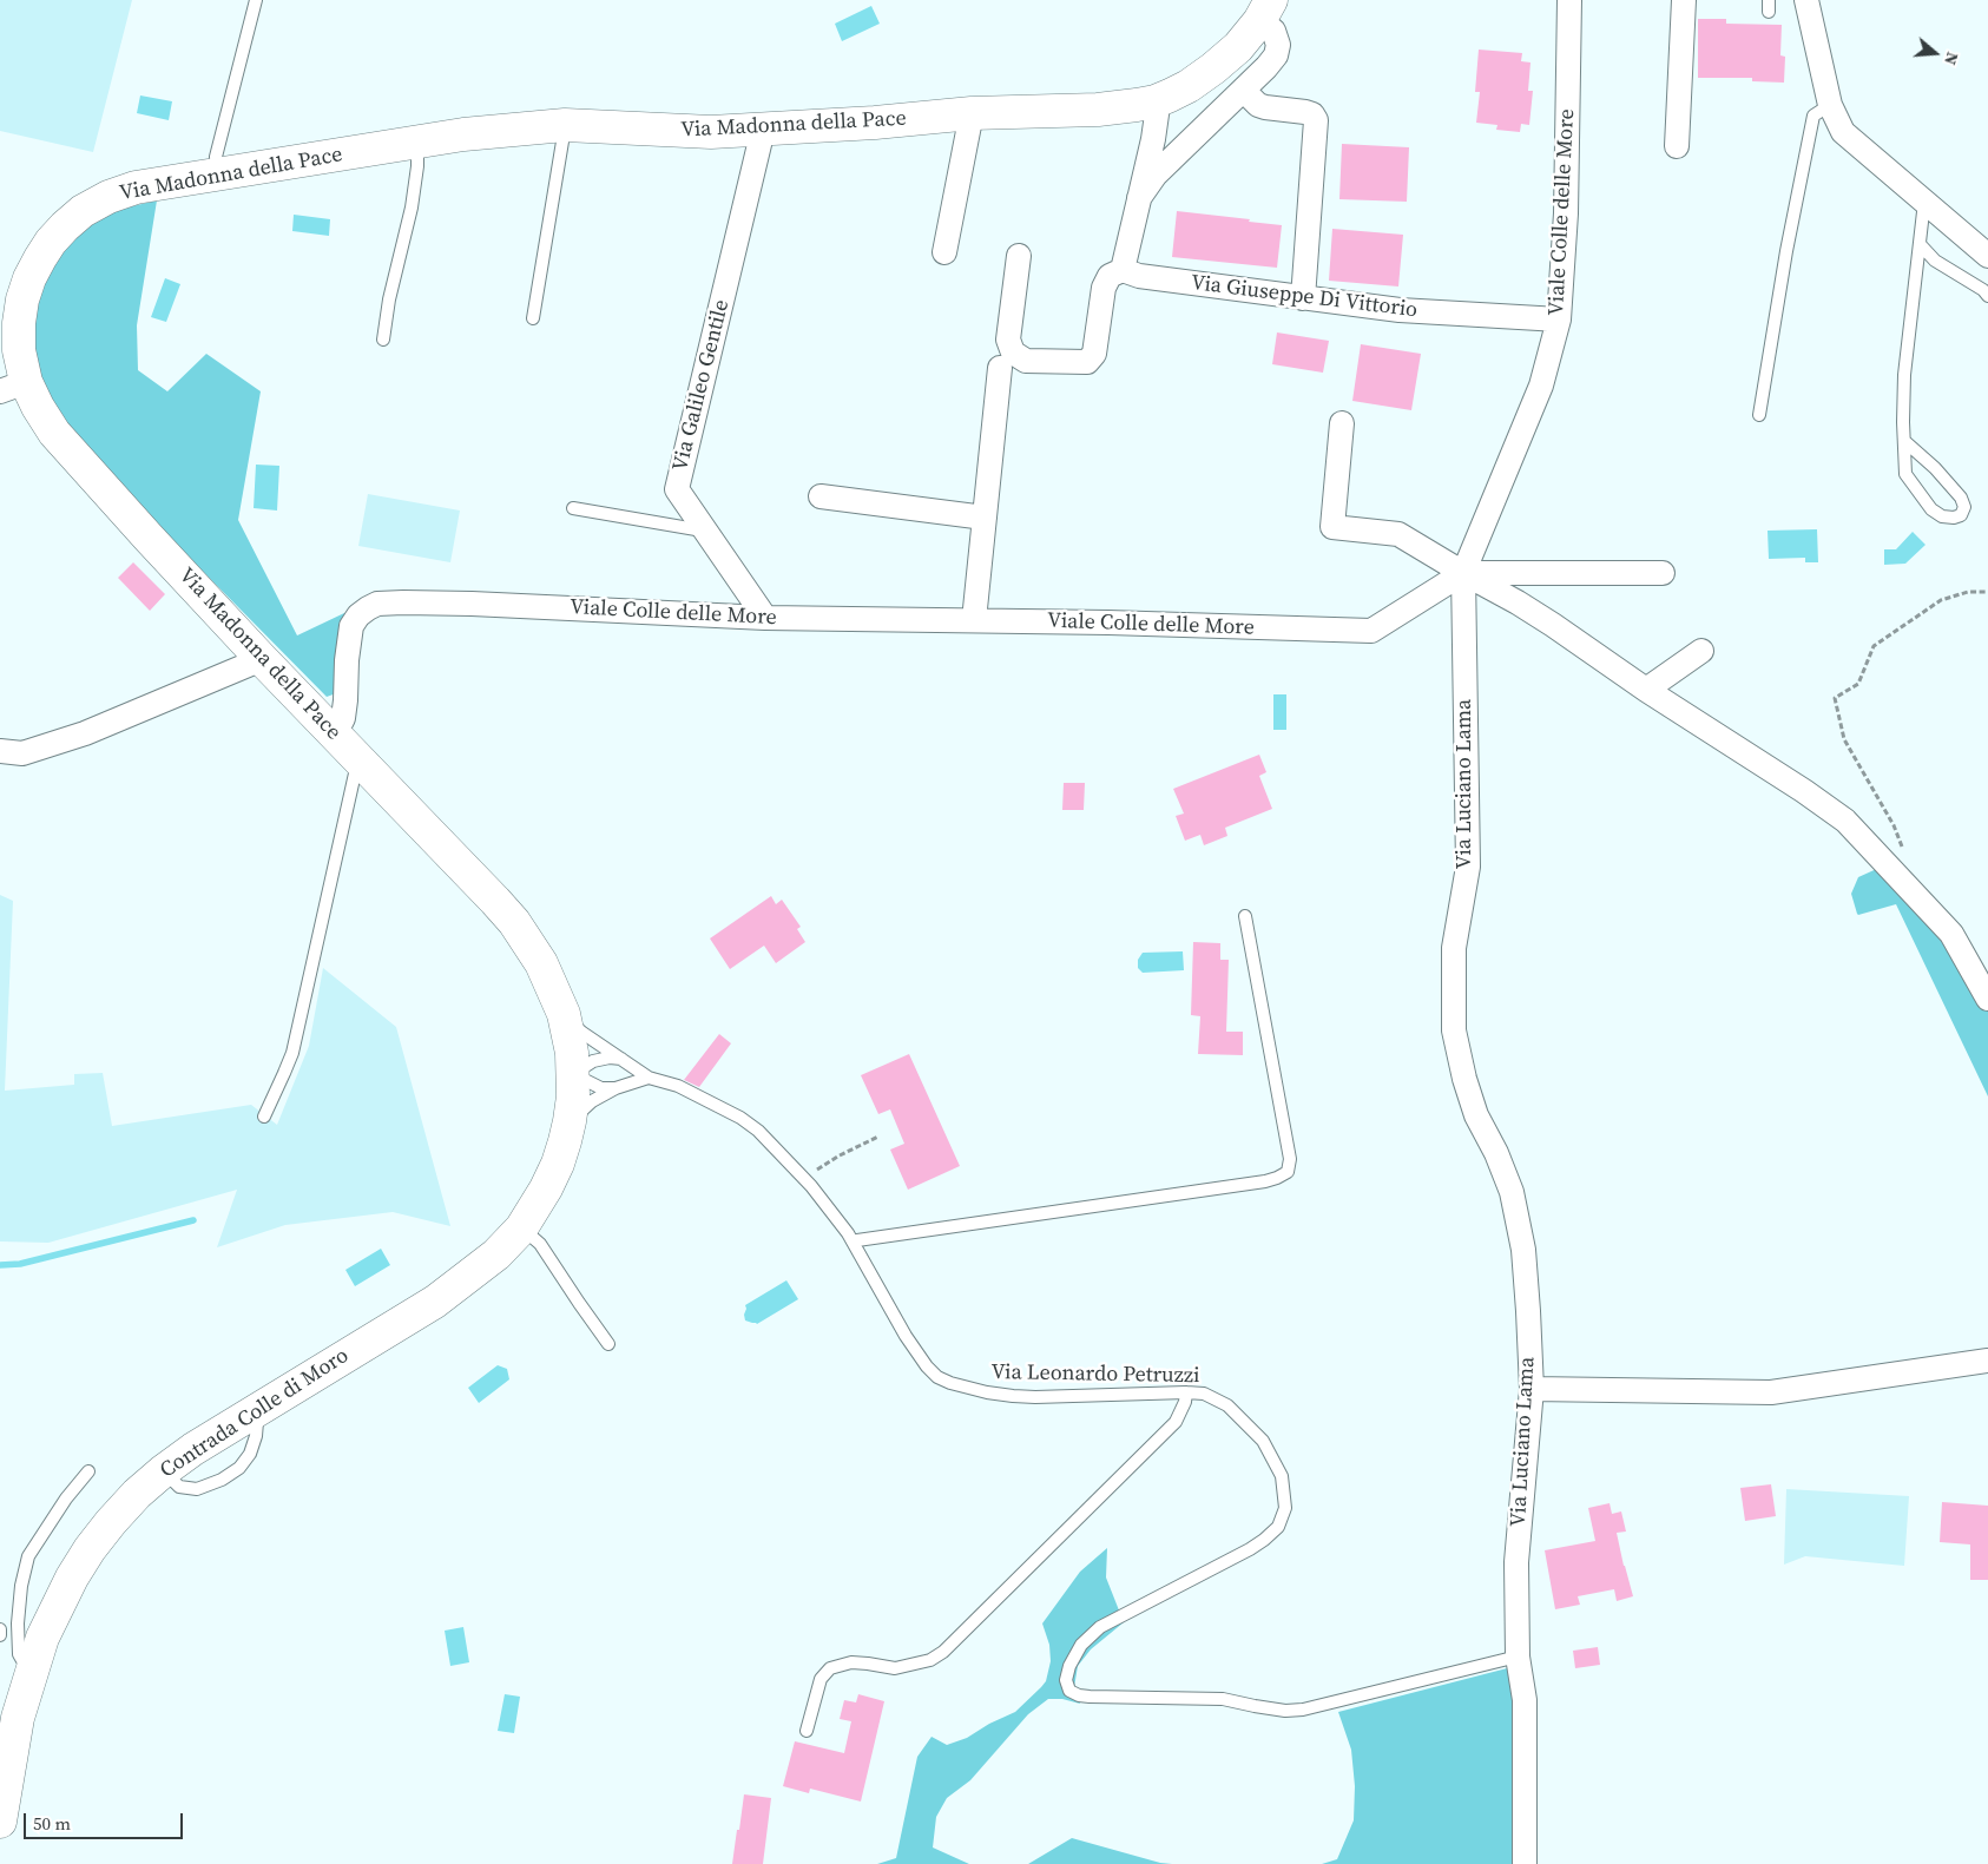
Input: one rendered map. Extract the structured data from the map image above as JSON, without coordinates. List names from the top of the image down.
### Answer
{
  "streets": {
    "main road": ["Via Madonna della Pace", "Contrada Colle di Moro"],
    "street": [
      "Viale Colle delle More",
      "Via Giuseppe Di Vittorio",
      "Via Galileo Gentile",
      "Via Luciano Lama"
    ],
    "lane": ["Via Leonardo Petruzzi"]
  },
  "crossings": [
    ["Via Madonna della Pace", "Viale Colle delle More"],
    ["Via Madonna della Pace", "Via Galileo Gentile"],
    ["Via Madonna della Pace", "Via Leonardo Petruzzi"],
    ["Via Madonna della Pace", "Contrada Colle di Moro"],
    ["Viale Colle delle More", "Via Giuseppe Di Vittorio"],
    ["Viale Colle delle More", "Via Galileo Gentile"],
    ["Viale Colle delle More", "Via Luciano Lama"],
    ["Via Luciano Lama", "Via Leonardo Petruzzi"]
  ],
  "scale_bar": "50 m",
  "north": "right"
}
